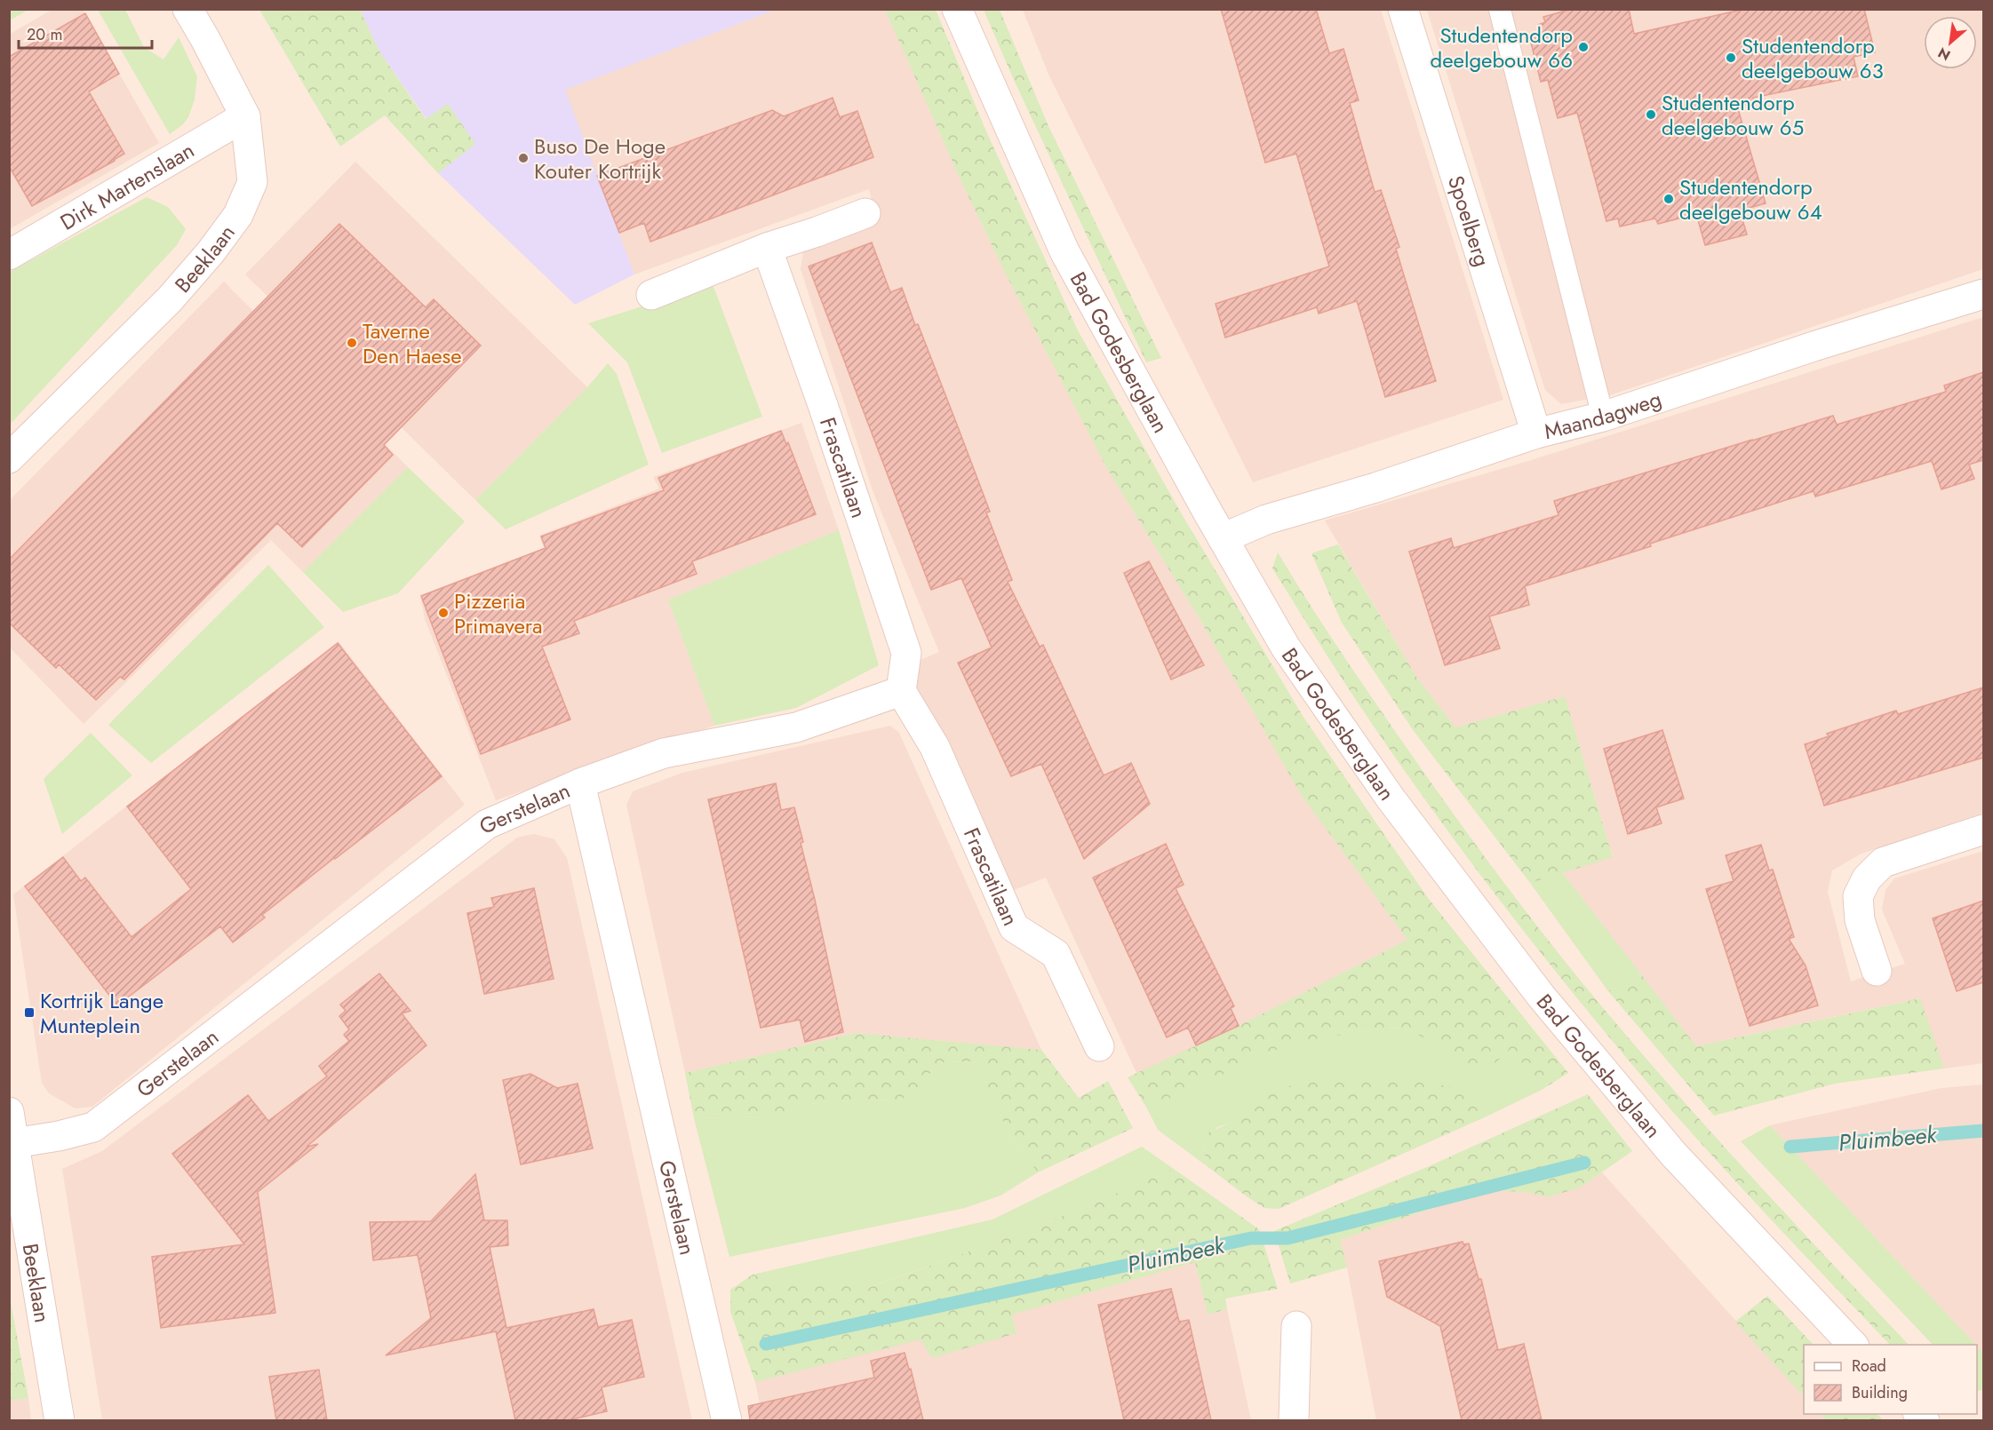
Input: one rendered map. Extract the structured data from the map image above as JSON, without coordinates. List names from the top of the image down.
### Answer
{
  "streets": {
    "street": [
      "Dirk Martenslaan",
      "Spoelberg",
      "Beeklaan",
      "Bad Godesberglaan",
      "Maandagweg",
      "Frascatilaan",
      "Gerstelaan"
    ]
  },
  "crossings": [
    ["Dirk Martenslaan", "Beeklaan"],
    ["Spoelberg", "Maandagweg"],
    ["Beeklaan", "Gerstelaan"],
    ["Bad Godesberglaan", "Maandagweg"]
  ],
  "water": ["Pluimbeek"],
  "places": {
    "other": [
      "Studentendorp deelgebouw 66",
      "Studentendorp deelgebouw 63",
      "Studentendorp deelgebouw 65",
      "Buso De Hoge Kouter Kortrijk",
      "Studentendorp deelgebouw 64",
      "Taverne Den Haese",
      "Pizzeria Primavera"
    ],
    "transit": ["Kortrijk Lange Munteplein"]
  },
  "legend": ["Road", "Building"],
  "scale_bar": "20 m",
  "north": "bottom left"
}
